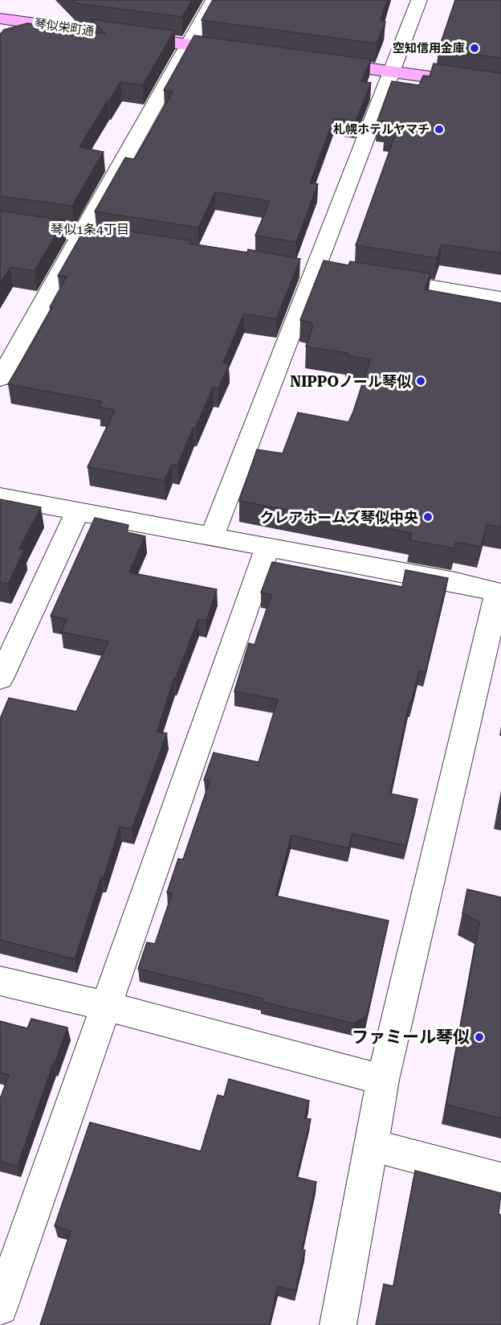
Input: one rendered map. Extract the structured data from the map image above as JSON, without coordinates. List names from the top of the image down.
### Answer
{
  "streets": {
    "main road": ["琴似栄町通"]
  },
  "districts": ["琴似1条4丁目"],
  "places": [
    "空知信用金庫",
    "札幌ホテルヤマチ",
    "NIPPOノール琴似",
    "クレアホームズ琴似中央",
    "ファミール琴似"
  ]
}
